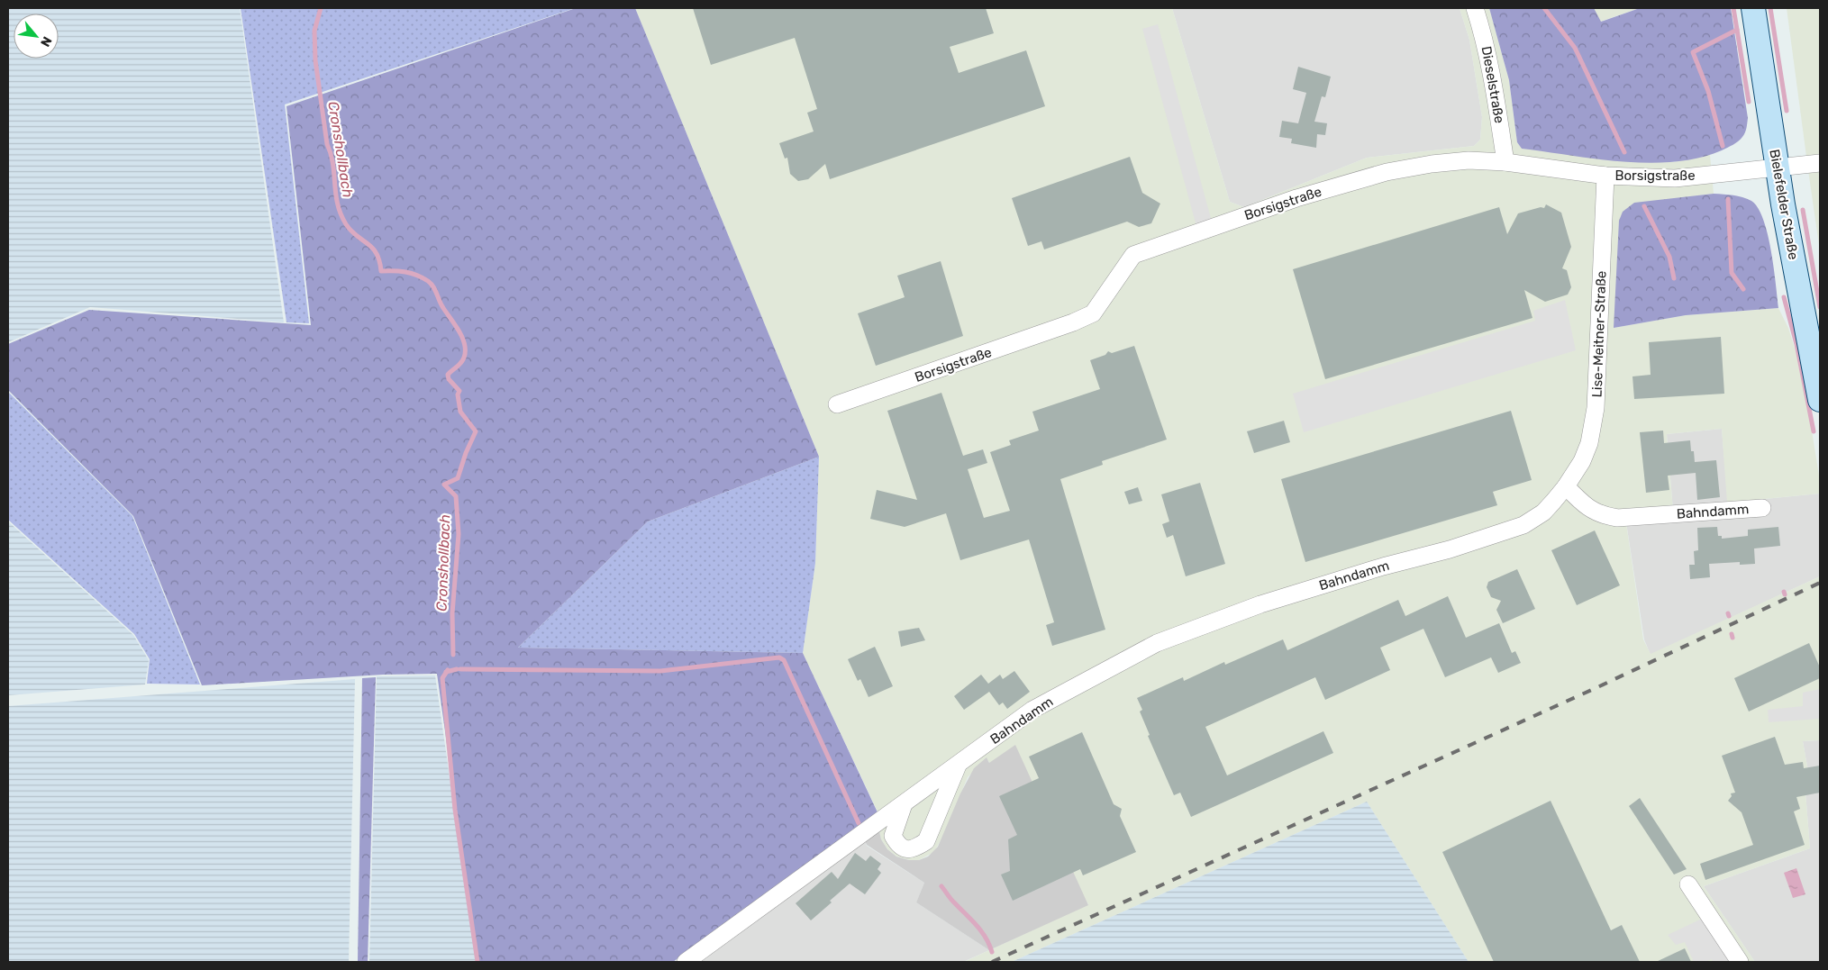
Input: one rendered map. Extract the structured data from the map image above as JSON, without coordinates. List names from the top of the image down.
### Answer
{
  "streets": {
    "main road": ["Bielefelder Straße"],
    "street": [
      "Dieselstraße",
      "Borsigstraße",
      "Lise-Meitner-Straße",
      "Bahndamm"
    ]
  },
  "crossings": [
    ["Dieselstraße", "Borsigstraße"],
    ["Borsigstraße", "Bielefelder Straße"],
    ["Borsigstraße", "Lise-Meitner-Straße"],
    ["Lise-Meitner-Straße", "Bahndamm"]
  ],
  "water": ["Cronshollbach"],
  "north": "bottom right"
}
